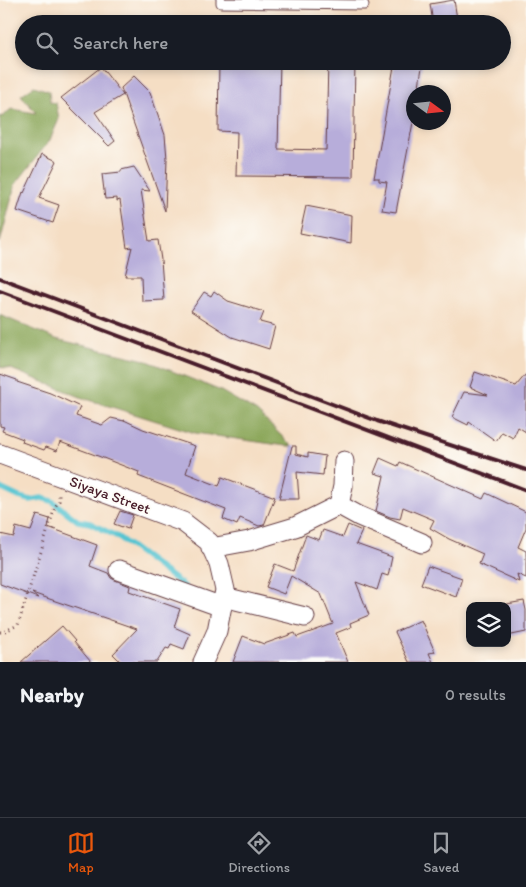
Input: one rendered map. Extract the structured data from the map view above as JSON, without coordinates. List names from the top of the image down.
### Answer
{
  "streets": {
    "street": ["Siyaya Street"]
  },
  "north": "right",
  "page": {
    "search": "Search here",
    "heading": ["Nearby", "0 results"],
    "nav": ["Map", "Directions", "Saved"]
  }
}
